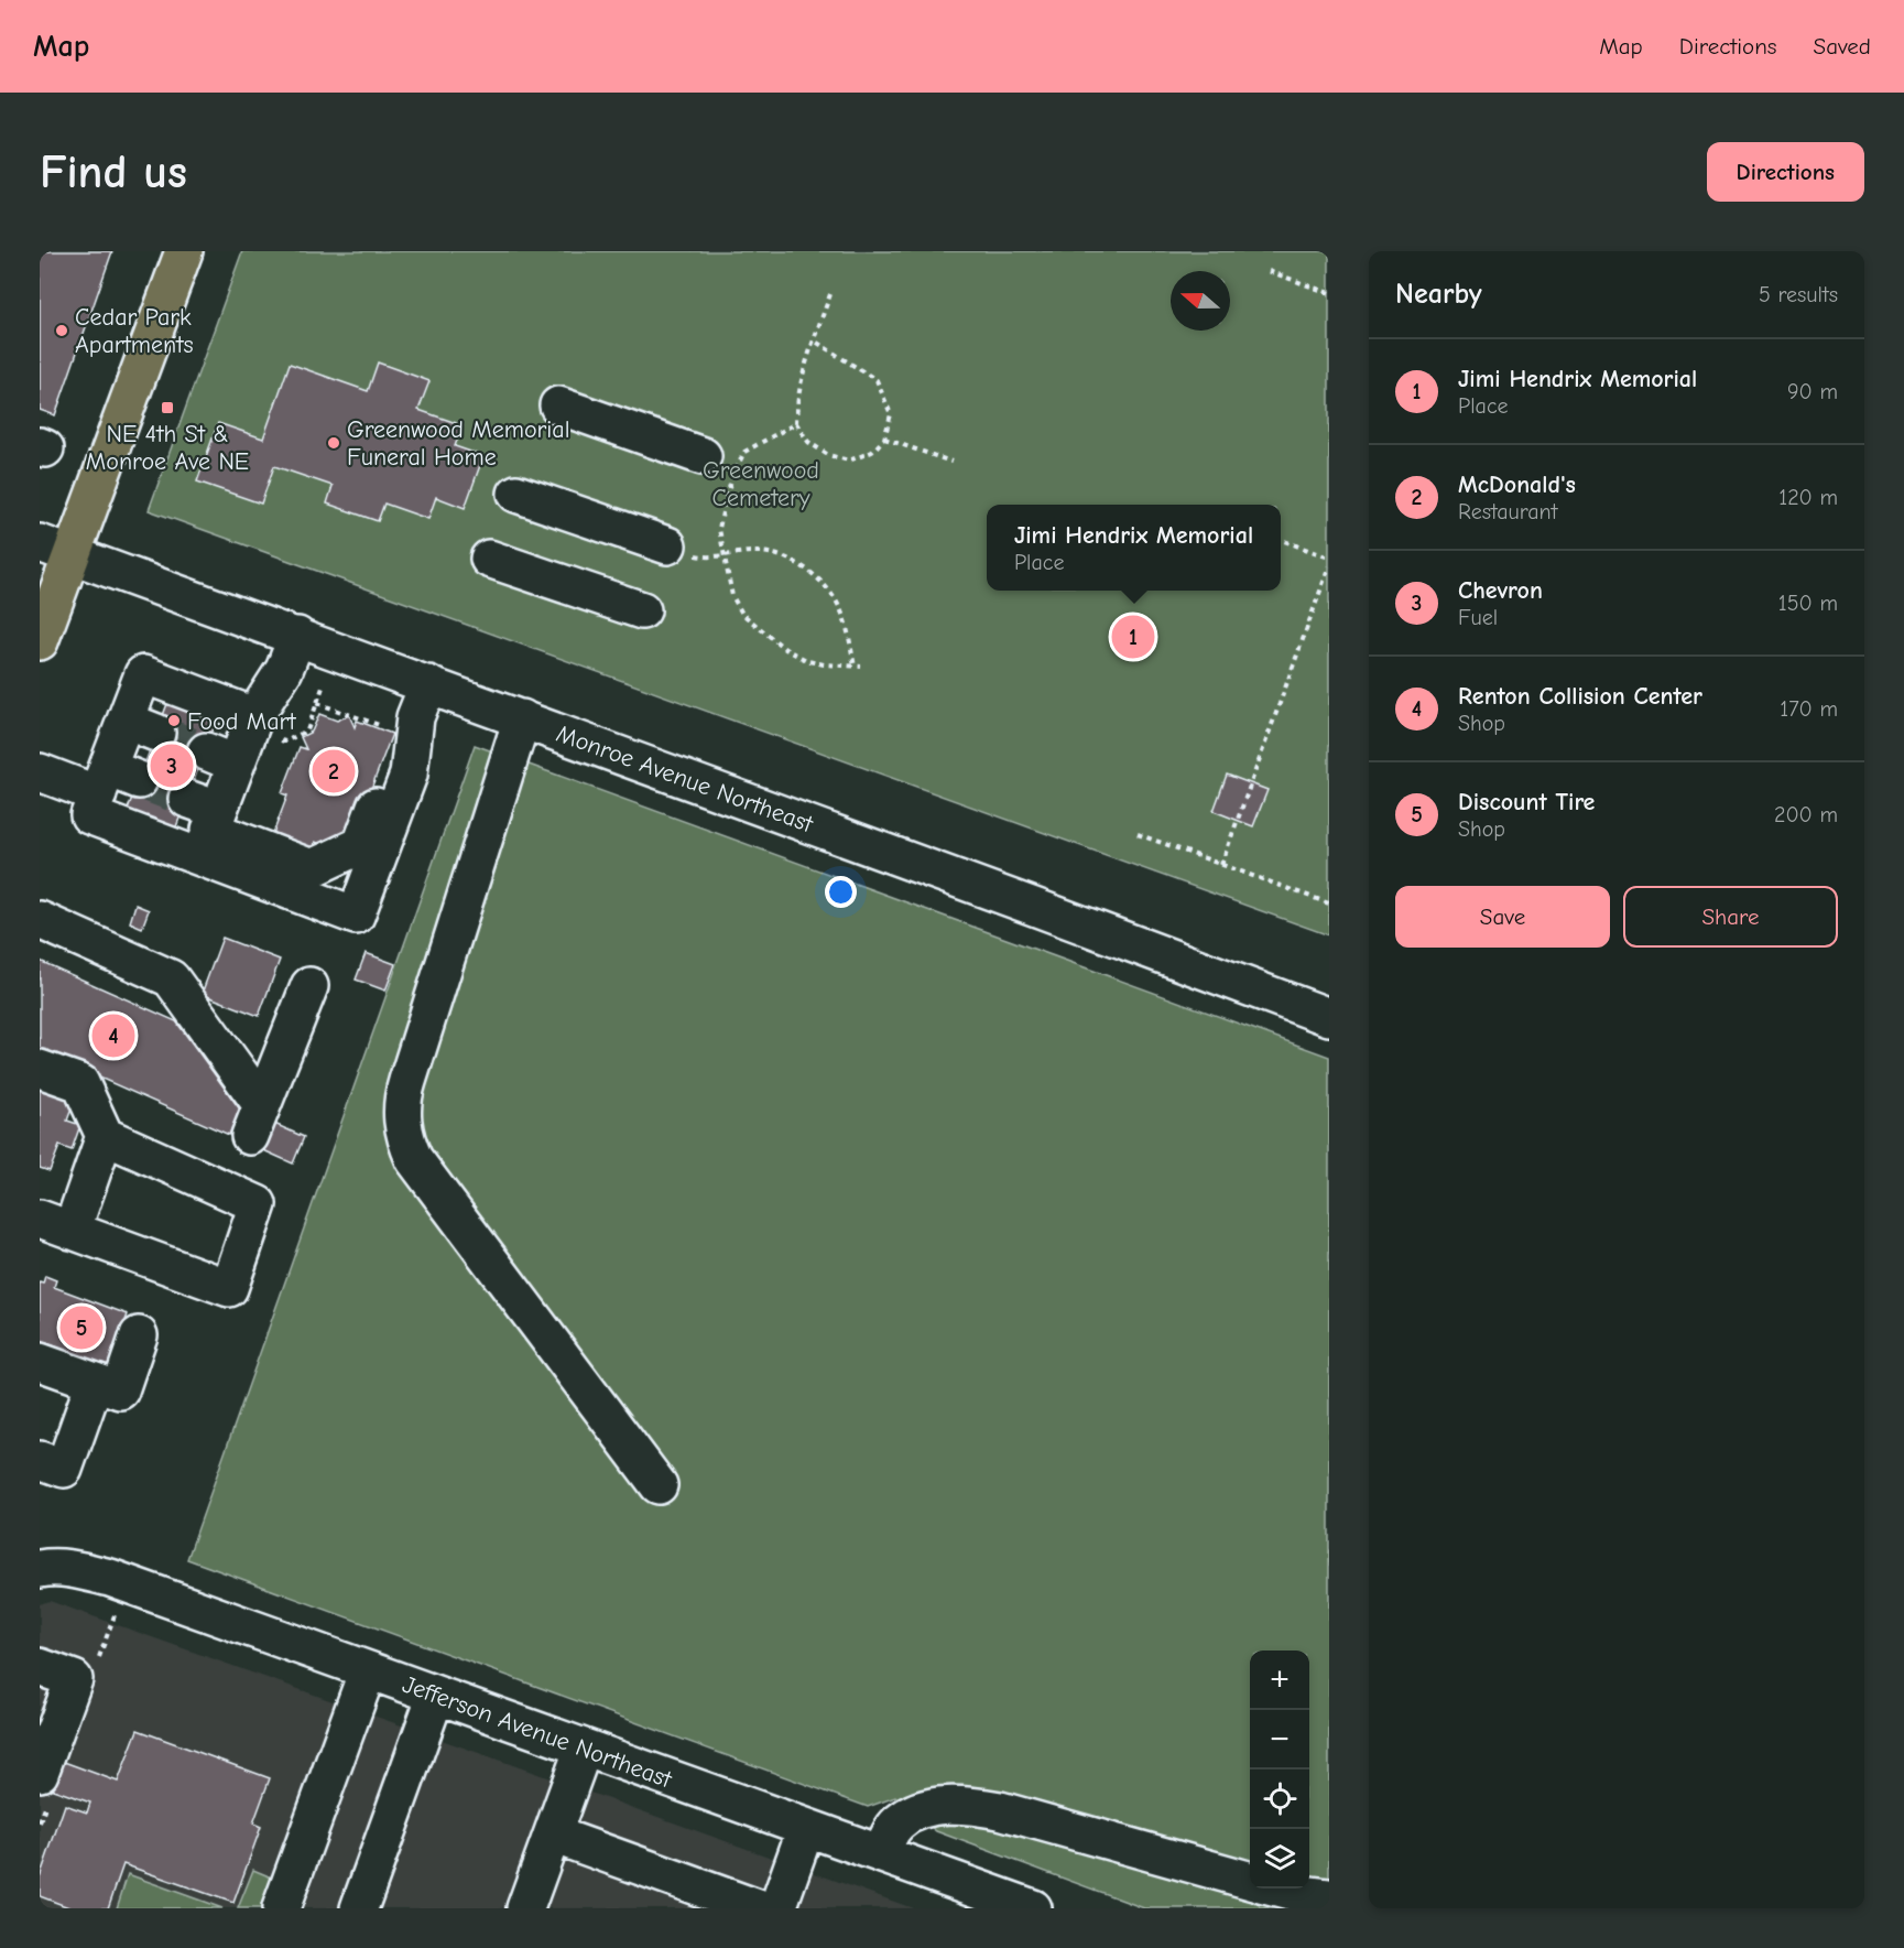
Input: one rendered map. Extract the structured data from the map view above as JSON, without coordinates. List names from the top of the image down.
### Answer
{
  "streets": {
    "street": ["Monroe Avenue Northeast", "Jefferson Avenue Northeast"]
  },
  "parks": ["Greenwood Cemetery"],
  "places": {
    "other": ["Cedar Park Apartments", "Greenwood Memorial Funeral Home", "Food Mart"],
    "transit": ["NE 4th St & Monroe Ave NE"]
  },
  "north": "left",
  "page": {
    "header": "Map",
    "nav": ["Map", "Directions", "Saved"],
    "buttons": [
      "Directions",
      ["Save", "Share"]
    ],
    "title": "Find us",
    "heading": ["Nearby", "5 results"],
    "list": [
      {
        "mark": "1",
        "name": "Jimi Hendrix Memorial",
        "note": "Place",
        "value": "90 m"
      },
      {
        "mark": "2",
        "name": "McDonald's",
        "note": "Restaurant",
        "value": "120 m"
      },
      {
        "mark": "3",
        "name": "Chevron",
        "note": "Fuel",
        "value": "150 m"
      },
      {
        "mark": "4",
        "name": "Renton Collision Center",
        "note": "Shop",
        "value": "170 m"
      },
      {
        "mark": "5",
        "name": "Discount Tire",
        "note": "Shop",
        "value": "200 m"
      }
    ],
    "popup": ["Jimi Hendrix Memorial", "Place"],
    "pins": [
      "1",
      "3",
      "2",
      "4",
      "5"
    ],
    "map_buttons": ["+", "−"]
  }
}
